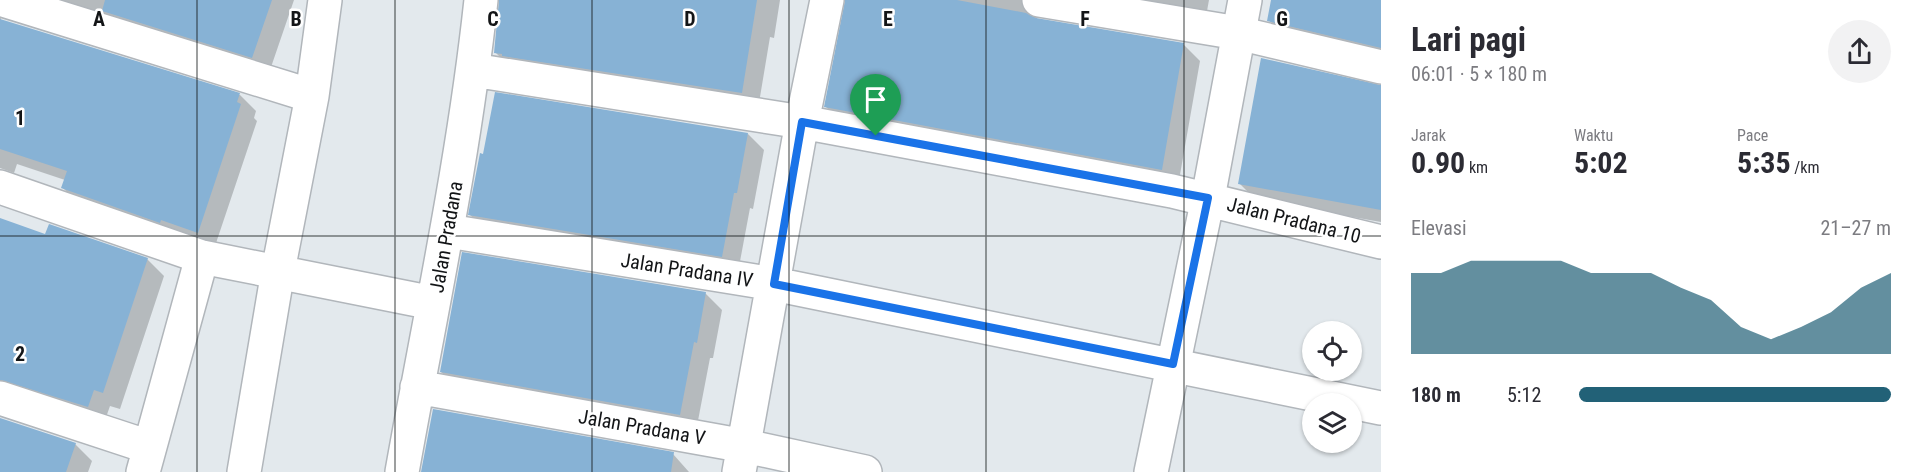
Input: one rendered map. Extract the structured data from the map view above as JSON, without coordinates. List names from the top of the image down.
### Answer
{
  "streets": {
    "street": [
      "Jalan Pradana 10",
      "Jalan Pradana",
      "Jalan Pradana IV",
      "Jalan Pradana V"
    ]
  },
  "crossings": [
    ["Jalan Pradana 10", "Jalan Pradana"],
    ["Jalan Pradana", "Jalan Pradana IV"],
    ["Jalan Pradana", "Jalan Pradana V"]
  ],
  "page": {
    "heading": ["Lari pagi", "06:01 · 5 × 180 m"],
    "stats": [
      ["Jarak", "0.90 km"],
      ["Waktu", "5:02"],
      ["Pace", "5:35 /km"]
    ],
    "chart": ["Elevasi", "21–27 m"],
    "list": [
      {
        "name": "180 m",
        "note": "5:12"
      }
    ]
  },
  "grid": {
    "columns": [
      "A",
      "B",
      "C",
      "D",
      "E",
      "F",
      "G"
    ],
    "rows": ["1", "2"]
  }
}
